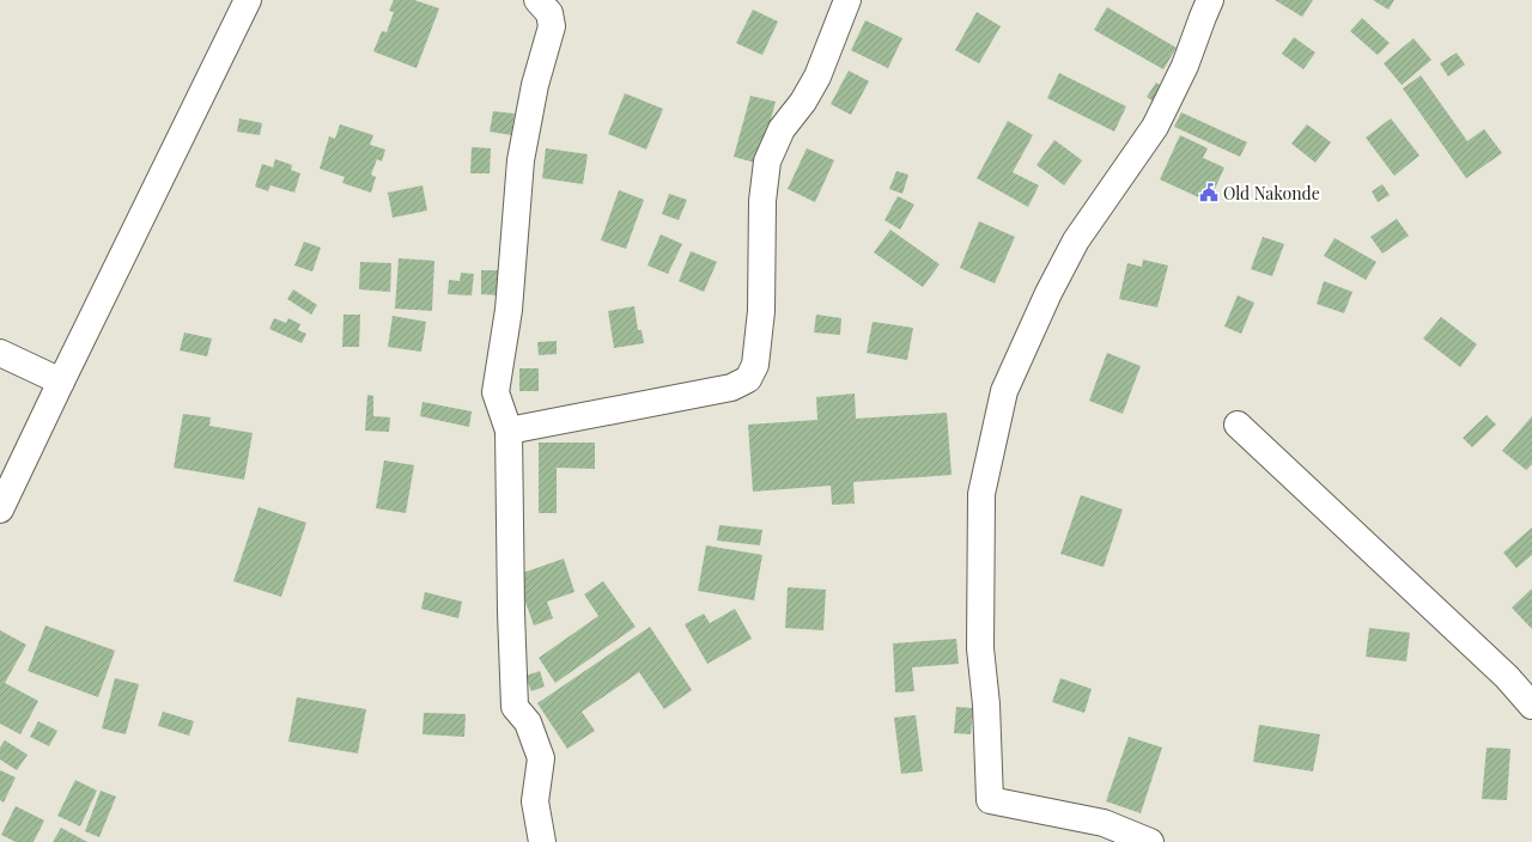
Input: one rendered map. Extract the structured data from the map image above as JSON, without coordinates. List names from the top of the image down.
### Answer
{
  "places": {
    "public building": ["Old Nakonde"]
  }
}
